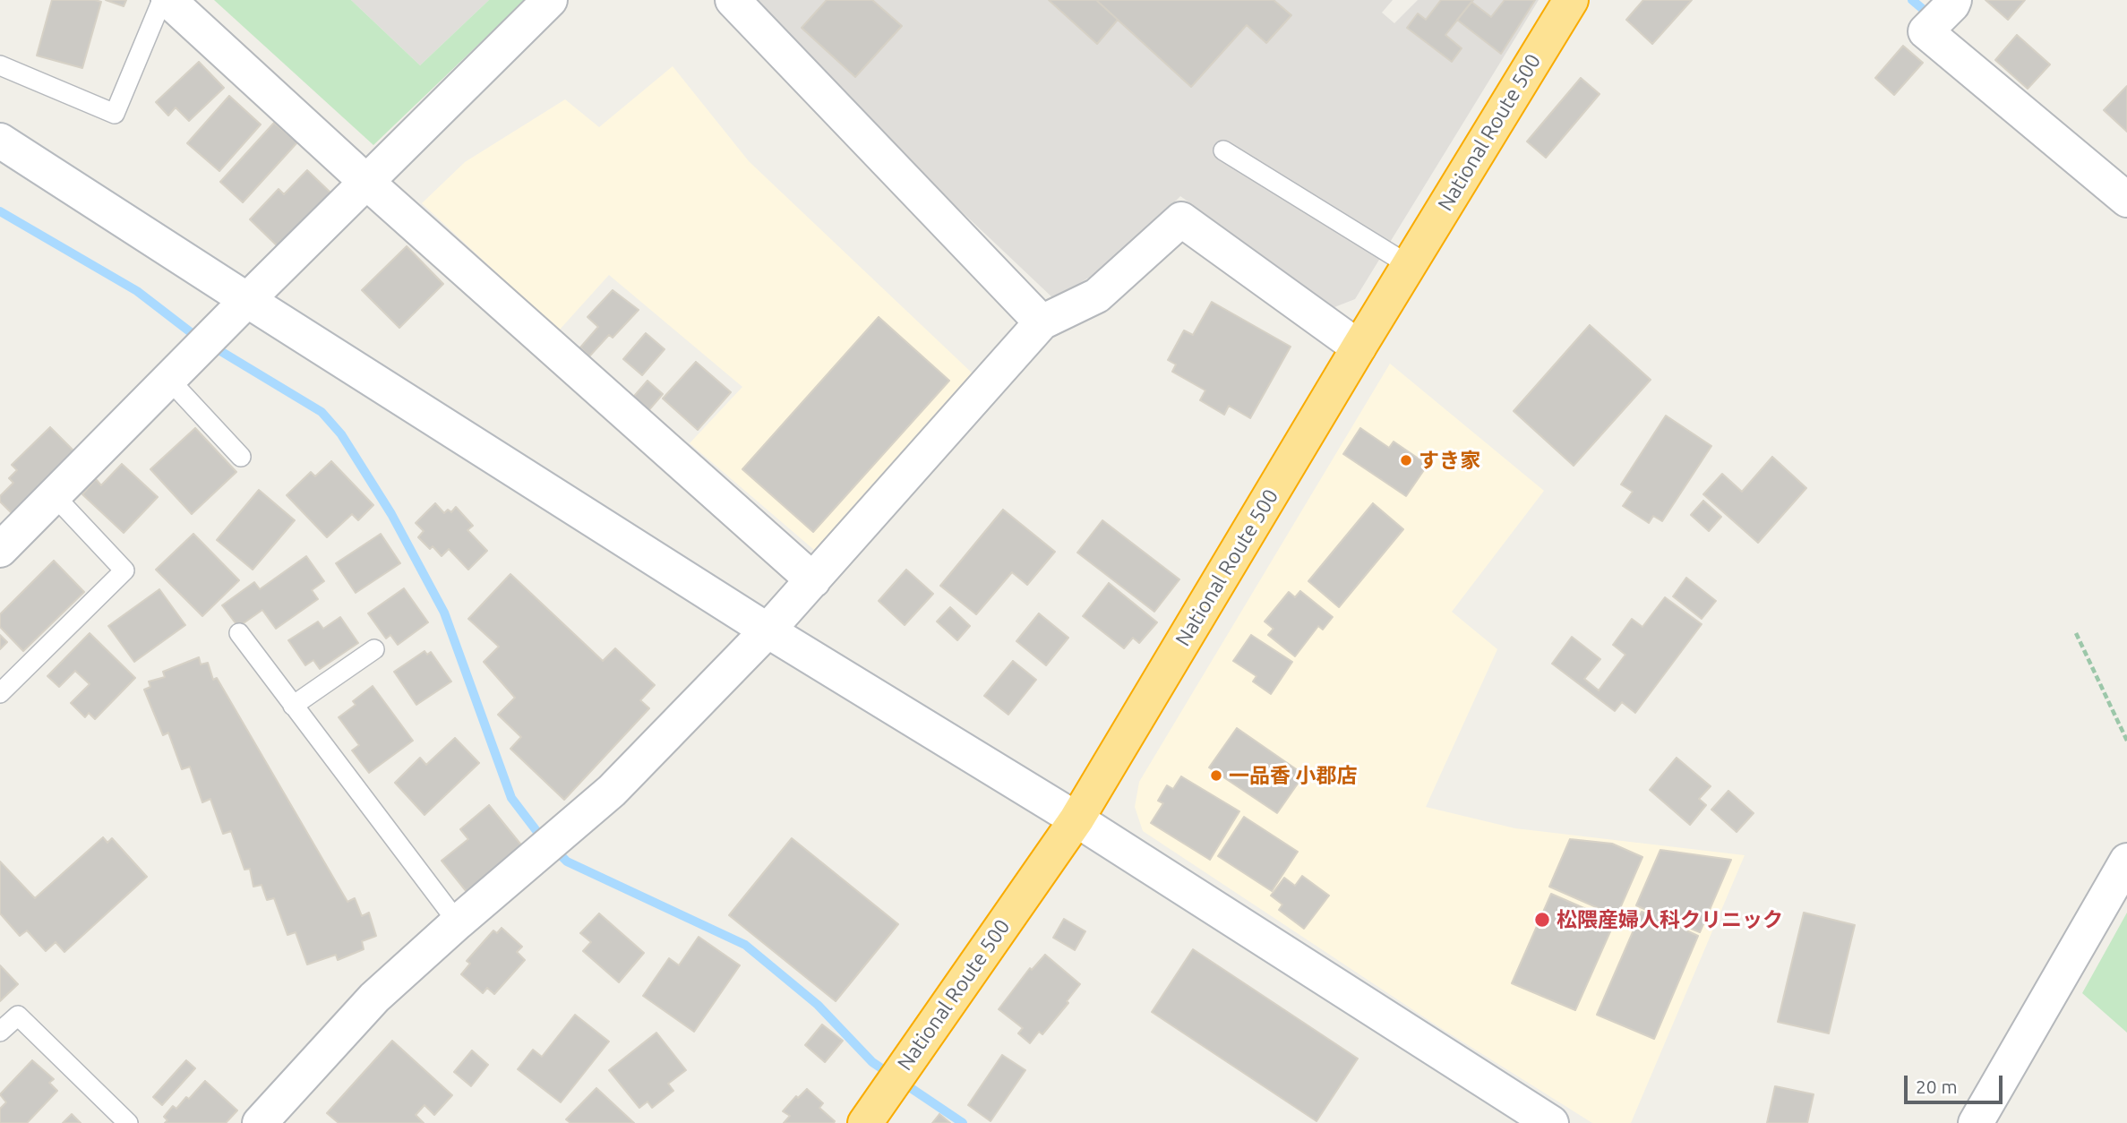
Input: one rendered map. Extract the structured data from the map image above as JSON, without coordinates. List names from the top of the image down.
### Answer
{
  "streets": {
    "highway": ["National Route 500"]
  },
  "places": ["すき家", "一品香 小郡店", "松隈産婦人科クリニック"],
  "scale_bar": "20 m"
}
